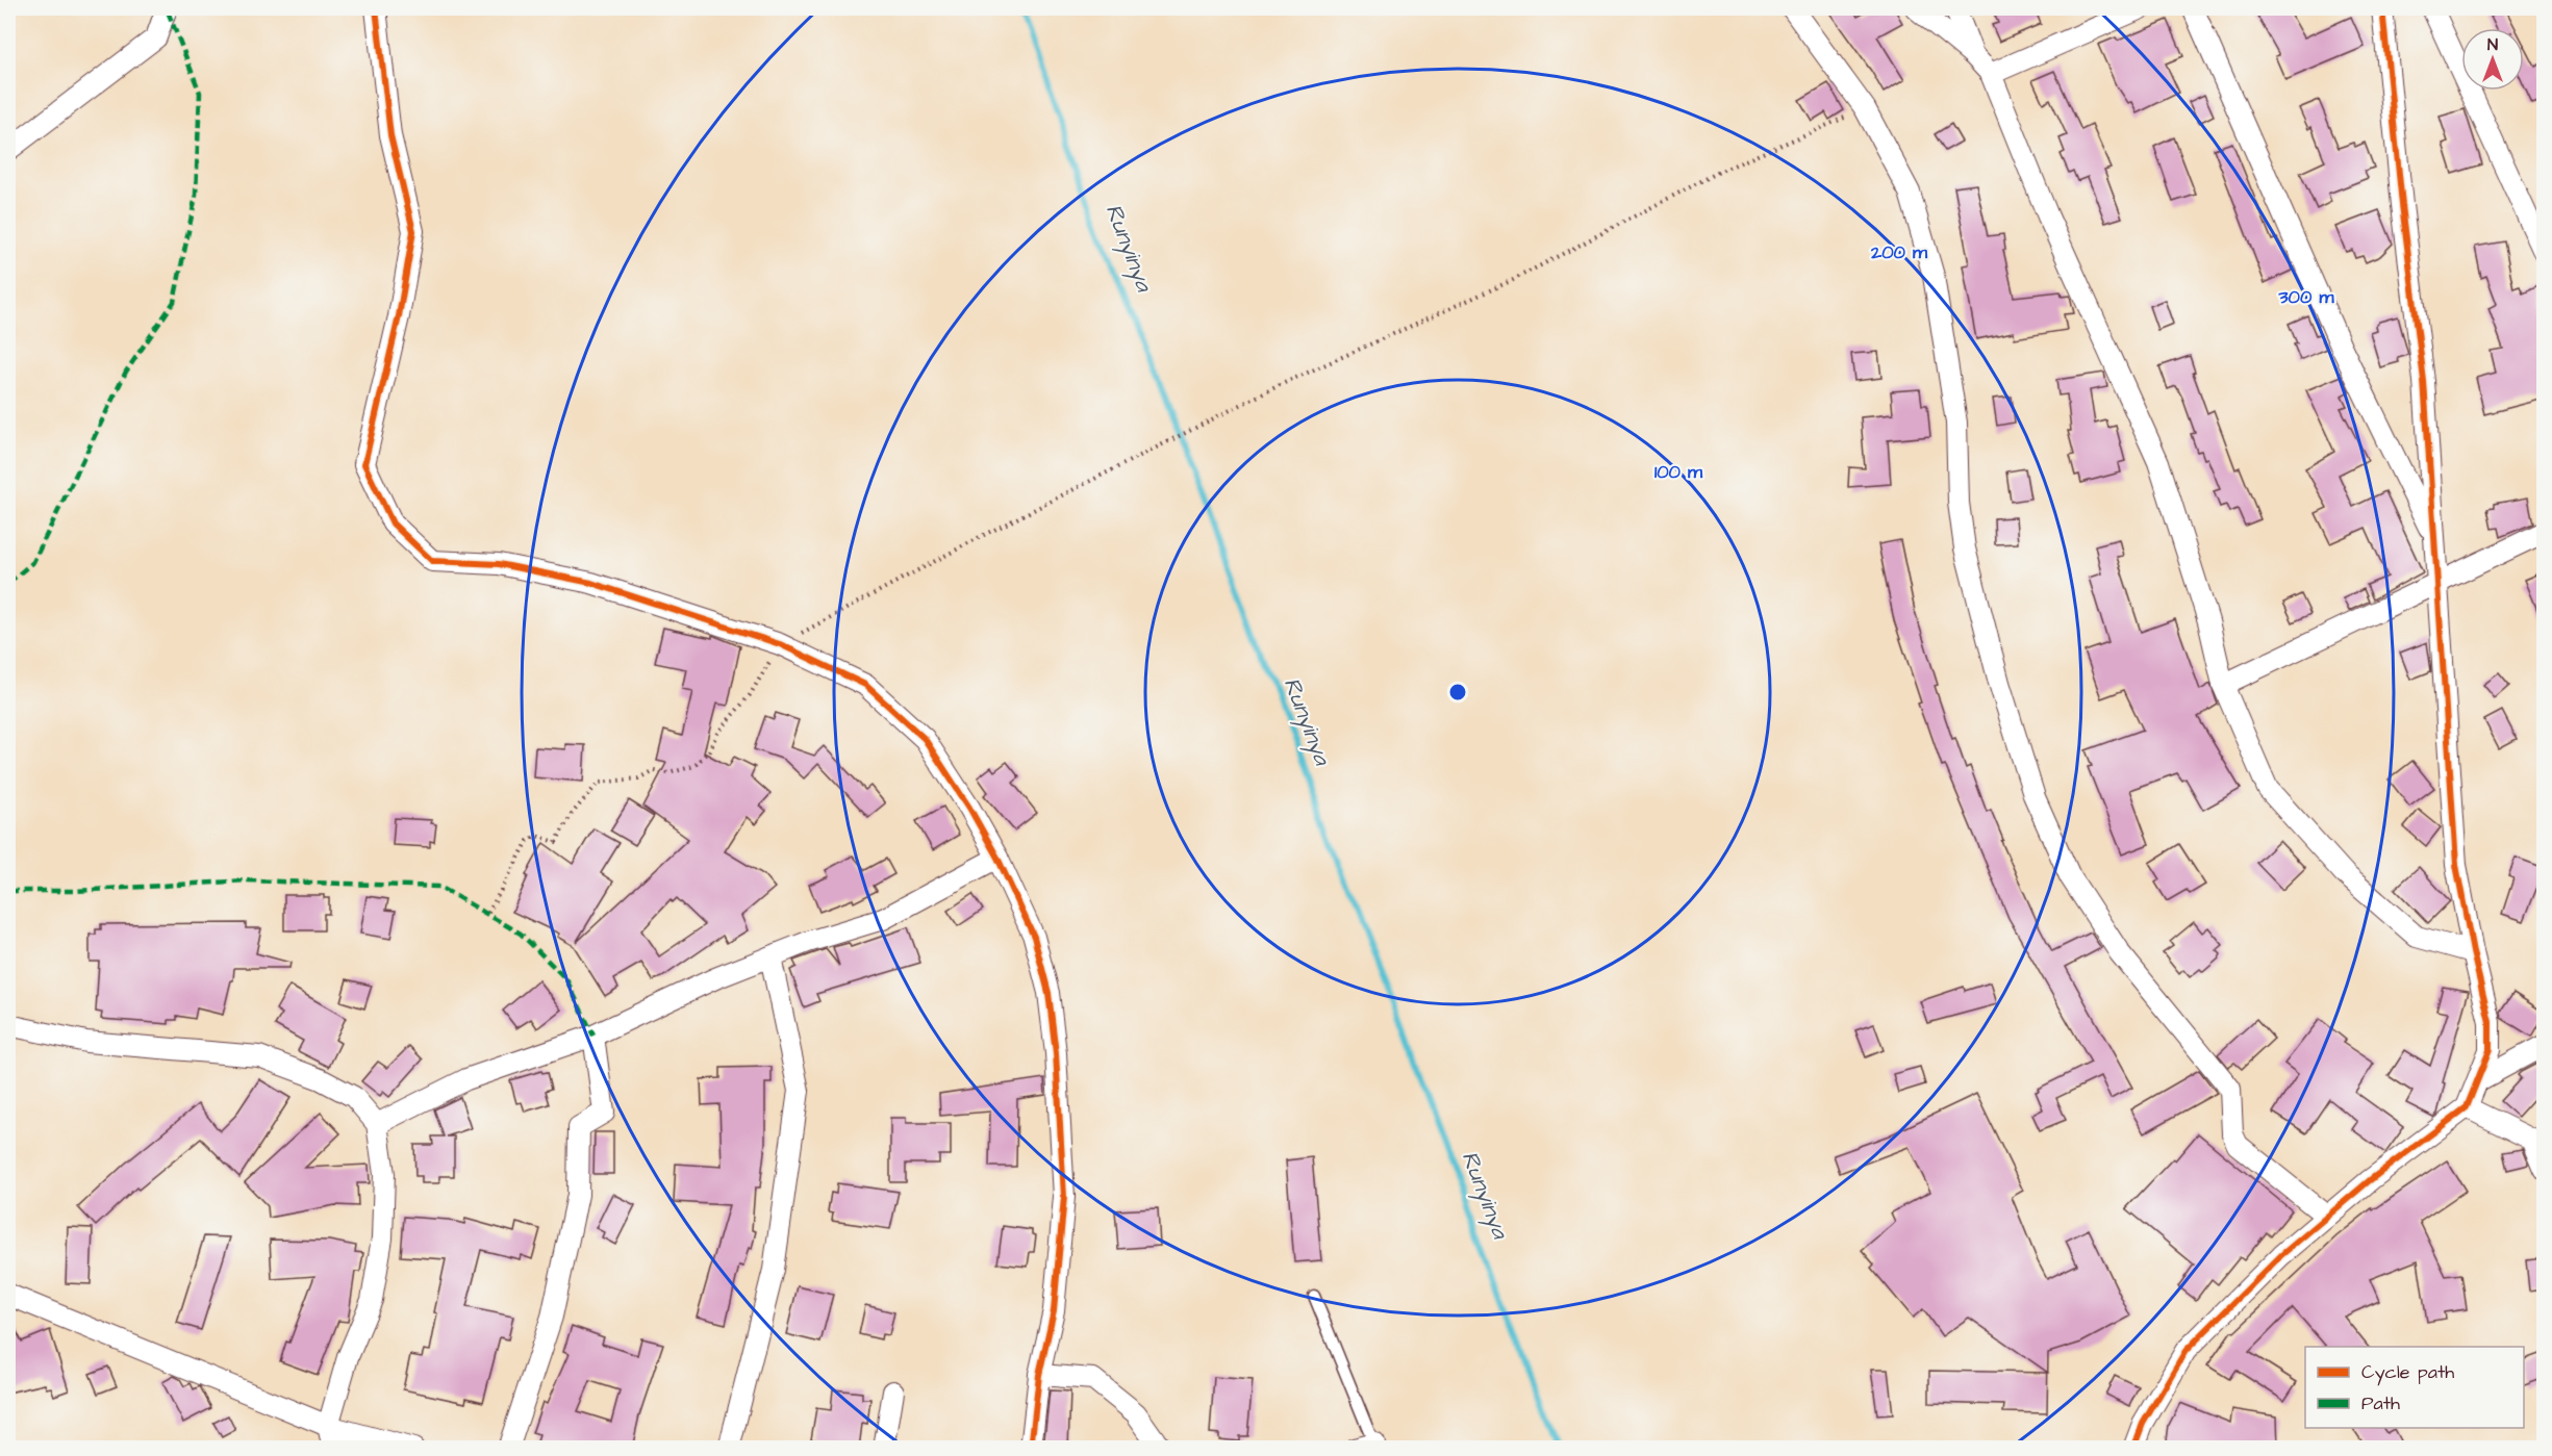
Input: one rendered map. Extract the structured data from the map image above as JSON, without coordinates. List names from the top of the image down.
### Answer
{
  "water": ["Runyinya"],
  "legend": ["Cycle path", "Path"],
  "north": "top",
  "rings": ["200 m", "300 m", "100 m"]
}
